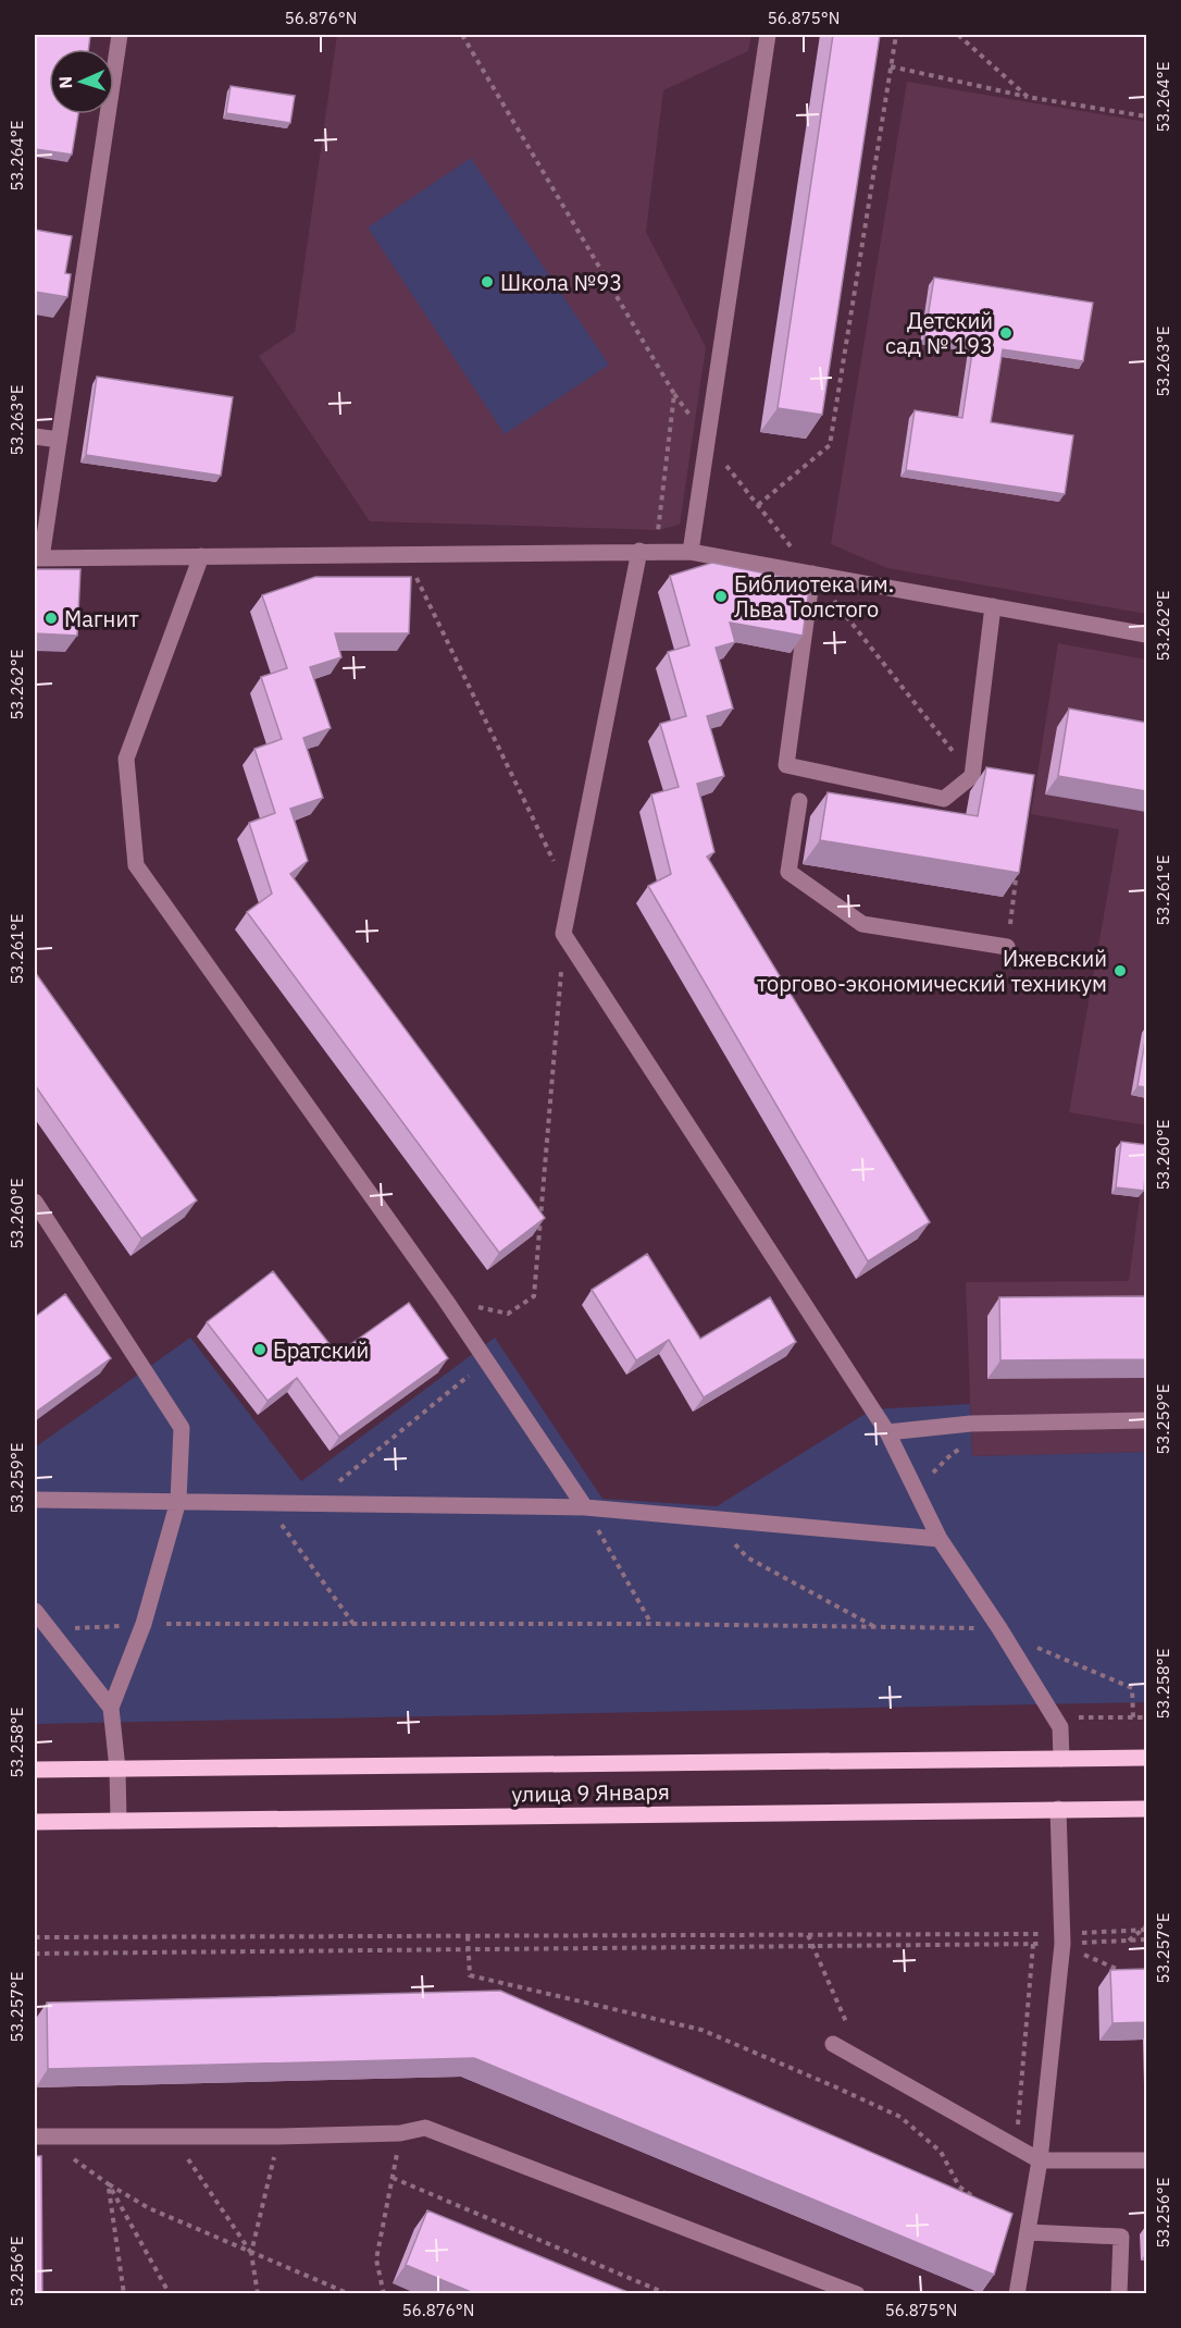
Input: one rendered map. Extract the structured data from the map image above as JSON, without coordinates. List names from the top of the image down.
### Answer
{
  "streets": {
    "main road": ["улица 9 Января"]
  },
  "places": [
    "Школа №93",
    "Детский сад № 193",
    "Библиотека им. Льва Толстого",
    "Магнит",
    "Ижевский торгово-экономический техникум",
    "Братский"
  ],
  "north": "left",
  "coordinates": [
    "56.876°N",
    "56.875°N",
    "53.264°E",
    "53.263°E",
    "53.262°E",
    "53.261°E",
    "53.260°E",
    "53.259°E",
    "53.258°E",
    "53.257°E",
    "53.256°E"
  ]
}
